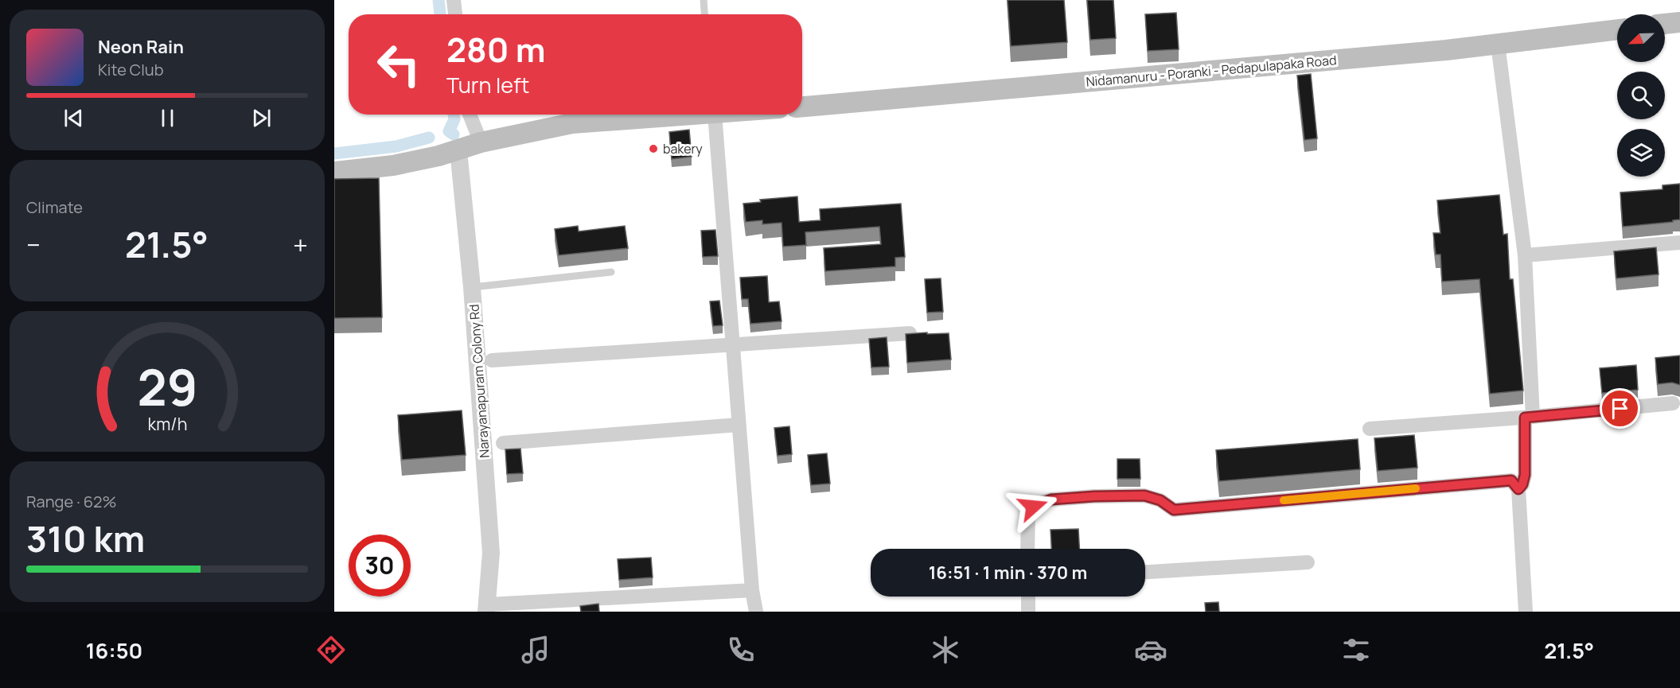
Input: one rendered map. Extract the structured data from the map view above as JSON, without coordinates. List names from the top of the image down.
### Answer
{
  "streets": {
    "main road": ["Nidamanuru - Poranki - Pedapulapaka Road"],
    "street": ["Narayanapuram Colony Rd"]
  },
  "places": ["bakery"],
  "north": "bottom left",
  "page": {
    "turn": ["280 m", "Turn left"],
    "song": ["Neon Rain", "Kite Club"],
    "tile": [
      "Climate",
      ["Range · 62%", "310 km"]
    ],
    "heat": ["−", "21.5°", "+"],
    "limit": "30",
    "trip": "16:51 · 1 min · 370 m",
    "tabs": ["16:50", "21.5°"],
    "gauge": ["29", "km/h"]
  }
}
